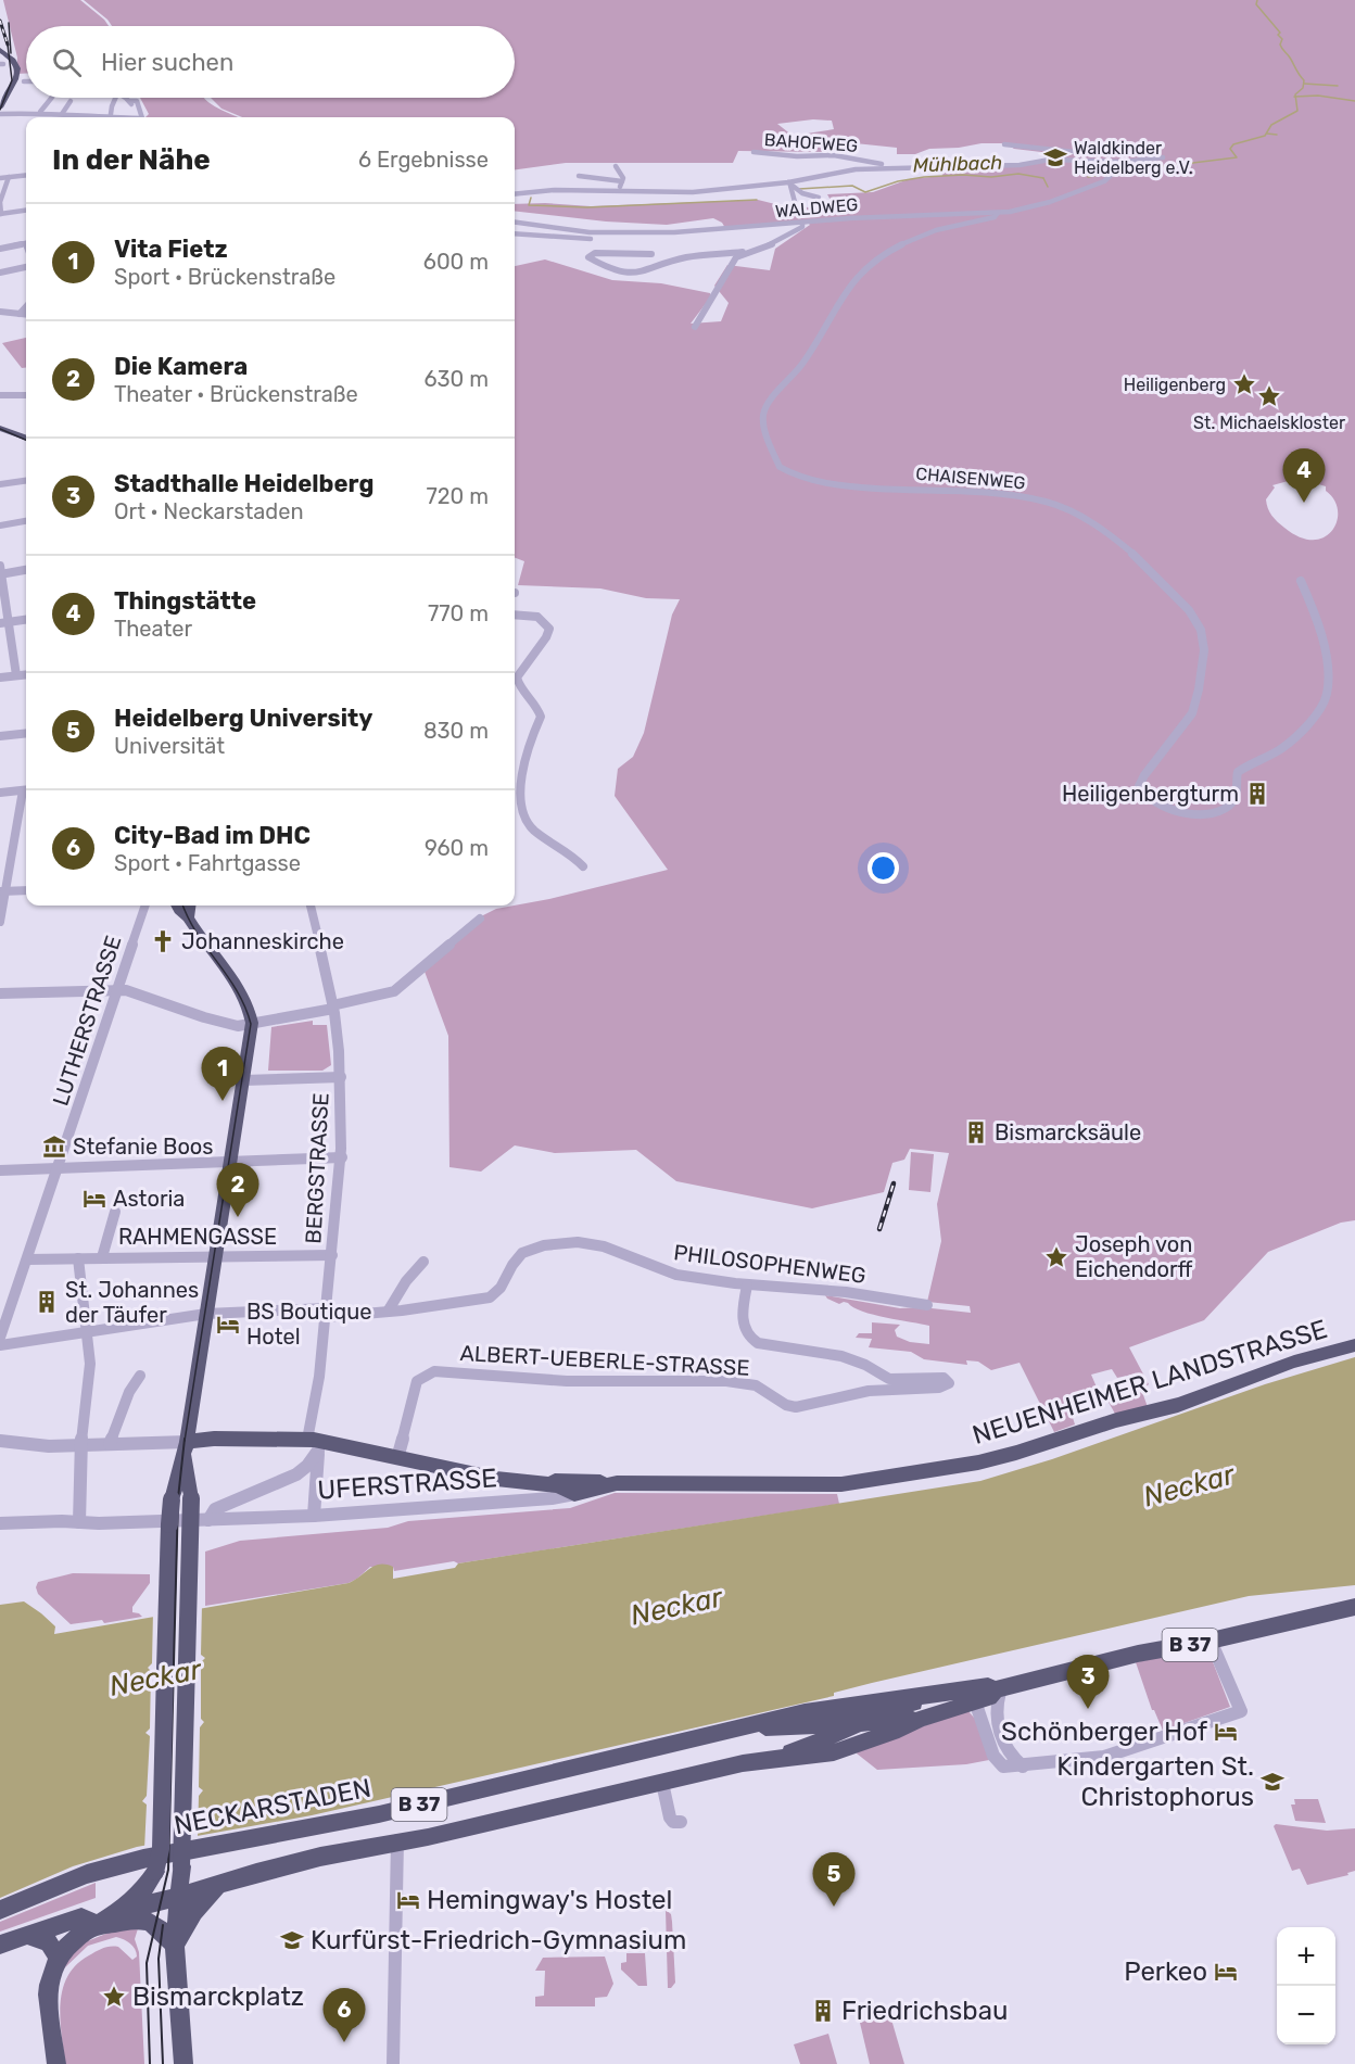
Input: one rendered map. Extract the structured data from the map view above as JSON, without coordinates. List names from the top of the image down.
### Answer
{
  "streets": {
    "main road": [
      "NEUENHEIMER LANDSTRASSE",
      "UFERSTRASSE",
      "B 37",
      "NECKARSTADEN"
    ],
    "street": [
      "BAHOFWEG",
      "WALDWEG",
      "CHAISENWEG",
      "LUTHERSTRASSE",
      "BERGSTRASSE",
      "RAHMENGASSE",
      "PHILOSOPHENWEG",
      "ALBERT-UEBERLE-STRASSE"
    ]
  },
  "crossings": [
    ["WALDWEG", "CHAISENWEG"],
    ["LUTHERSTRASSE", "RAHMENGASSE"],
    ["BERGSTRASSE", "RAHMENGASSE"],
    ["BERGSTRASSE", "PHILOSOPHENWEG"],
    ["BERGSTRASSE", "NEUENHEIMER LANDSTRASSE"],
    ["BERGSTRASSE", "UFERSTRASSE"],
    ["PHILOSOPHENWEG", "ALBERT-UEBERLE-STRASSE"],
    ["ALBERT-UEBERLE-STRASSE", "NEUENHEIMER LANDSTRASSE"],
    ["NEUENHEIMER LANDSTRASSE", "UFERSTRASSE"]
  ],
  "water": ["Mühlbach", "Neckar"],
  "places": {
    "school or university": ["Waldkinder Heidelberg e.V.", "Kindergarten St. Christophorus", "Kurfürst-Friedrich-Gymnasium"],
    "place": [
      "Heiligenberg",
      "St. Michaelskloster",
      "Joseph von Eichendorff",
      "Bismarckplatz"
    ],
    "building": [
      "Heiligenbergturm",
      "Bismarcksäule",
      "St. Johannes der Täufer",
      "Friedrichsbau"
    ],
    "church": ["Johanneskirche"],
    "museum": ["Stefanie Boos"],
    "hotel": [
      "Astoria",
      "BS Boutique Hotel",
      "Schönberger Hof",
      "Hemingway's Hostel",
      "Perkeo"
    ]
  },
  "page": {
    "search": "Hier suchen",
    "heading": ["In der Nähe", "6 Ergebnisse"],
    "list": [
      {
        "mark": "1",
        "name": "Vita Fietz",
        "note": "Sport · Brückenstraße",
        "value": "600 m"
      },
      {
        "mark": "2",
        "name": "Die Kamera",
        "note": "Theater · Brückenstraße",
        "value": "630 m"
      },
      {
        "mark": "3",
        "name": "Stadthalle Heidelberg",
        "note": "Ort · Neckarstaden",
        "value": "720 m"
      },
      {
        "mark": "4",
        "name": "Thingstätte",
        "note": "Theater",
        "value": "770 m"
      },
      {
        "mark": "5",
        "name": "Heidelberg University",
        "note": "Universität",
        "value": "830 m"
      },
      {
        "mark": "6",
        "name": "City-Bad im DHC",
        "note": "Sport · Fahrtgasse",
        "value": "960 m"
      }
    ],
    "pins": [
      "4",
      "1",
      "2",
      "3",
      "5",
      "6"
    ],
    "map_buttons": ["+", "−"]
  }
}
